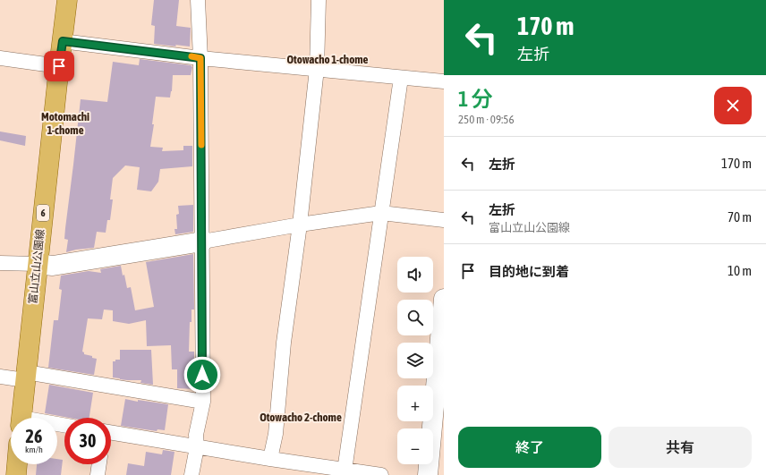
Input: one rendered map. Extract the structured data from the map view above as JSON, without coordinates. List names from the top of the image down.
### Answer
{
  "streets": {
    "main road": ["6", "富山立山公園線"]
  },
  "districts": ["Otowacho 1-chome", "Motomachi 1-chome", "Otowacho 2-chome"],
  "page": {
    "turn": ["170 m", "左折"],
    "heading": ["1 分", "250 m · 09:56"],
    "list": [
      {
        "name": "左折",
        "value": "170 m"
      },
      {
        "name": "左折",
        "note": "富山立山公園線",
        "value": "70 m"
      },
      {
        "name": "目的地に到着",
        "value": "10 m"
      }
    ],
    "map_buttons": ["+", "−"],
    "speed": "26 km/h",
    "limit": "30",
    "buttons": ["終了", "共有"]
  }
}
